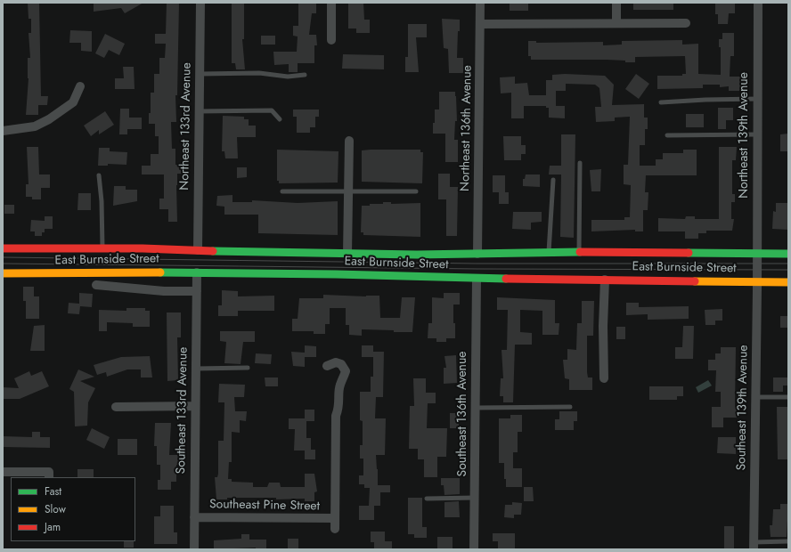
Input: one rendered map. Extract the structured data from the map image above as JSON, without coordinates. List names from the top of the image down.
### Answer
{
  "streets": {
    "street": [
      "Northeast 133rd Avenue",
      "Northeast 136th Avenue",
      "Northeast 139th Avenue",
      "East Burnside Street",
      "Southeast 139th Avenue",
      "Southeast 133rd Avenue",
      "Southeast 136th Avenue",
      "Southeast Pine Street"
    ]
  },
  "crossings": [
    ["Northeast 133rd Avenue", "East Burnside Street"],
    ["Northeast 136th Avenue", "East Burnside Street"],
    ["Northeast 139th Avenue", "East Burnside Street"],
    ["Northeast 139th Avenue", "Southeast 139th Avenue"],
    ["East Burnside Street", "Southeast 139th Avenue"],
    ["East Burnside Street", "Southeast 133rd Avenue"],
    ["East Burnside Street", "Southeast 136th Avenue"],
    ["Southeast 133rd Avenue", "Southeast Pine Street"]
  ],
  "legend": ["Fast", "Slow", "Jam"]
}
